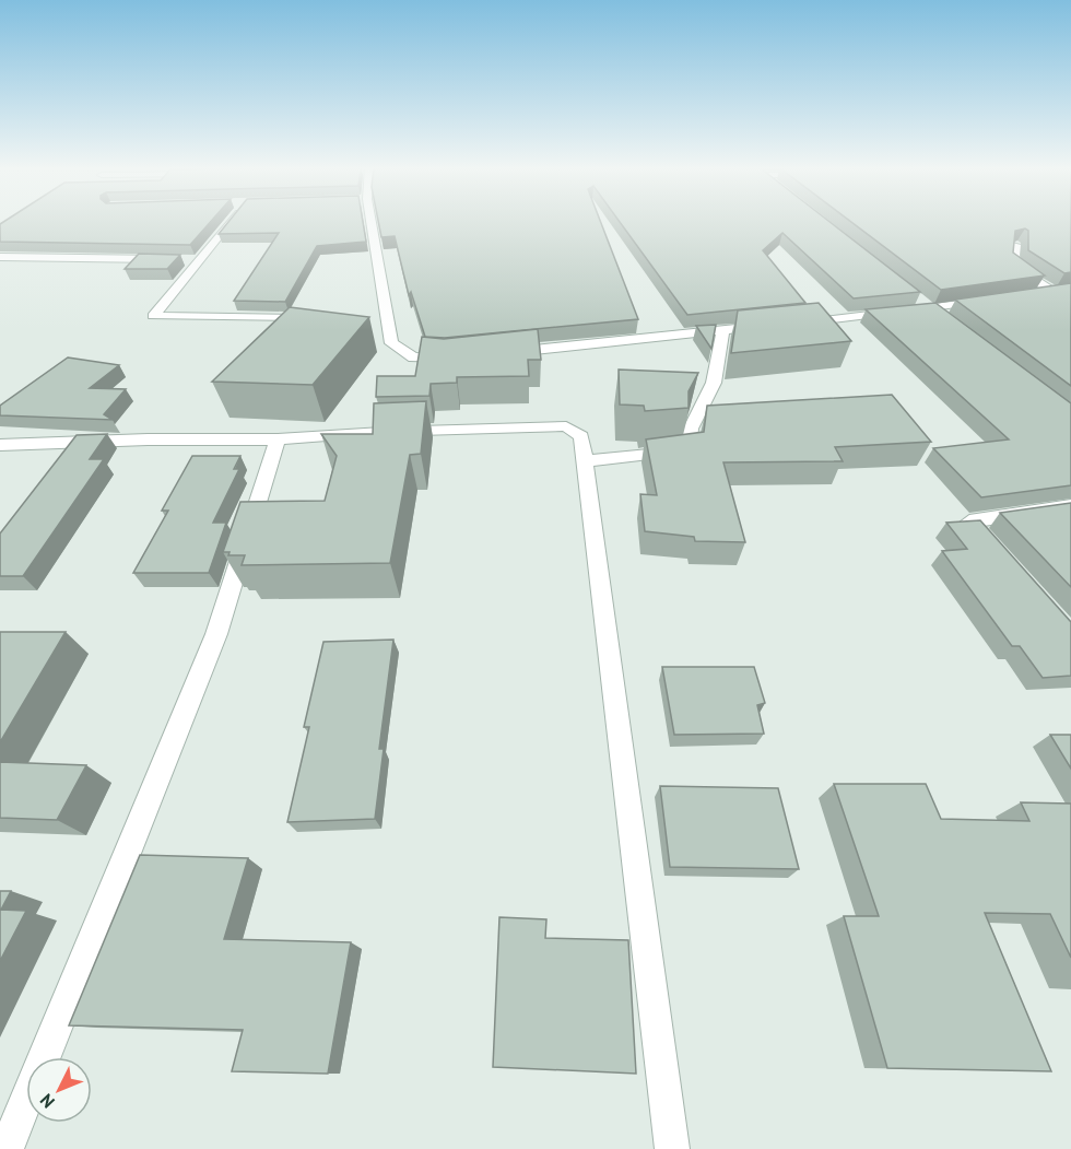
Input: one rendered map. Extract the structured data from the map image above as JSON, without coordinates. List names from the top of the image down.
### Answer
{
  "north": "bottom left"
}
